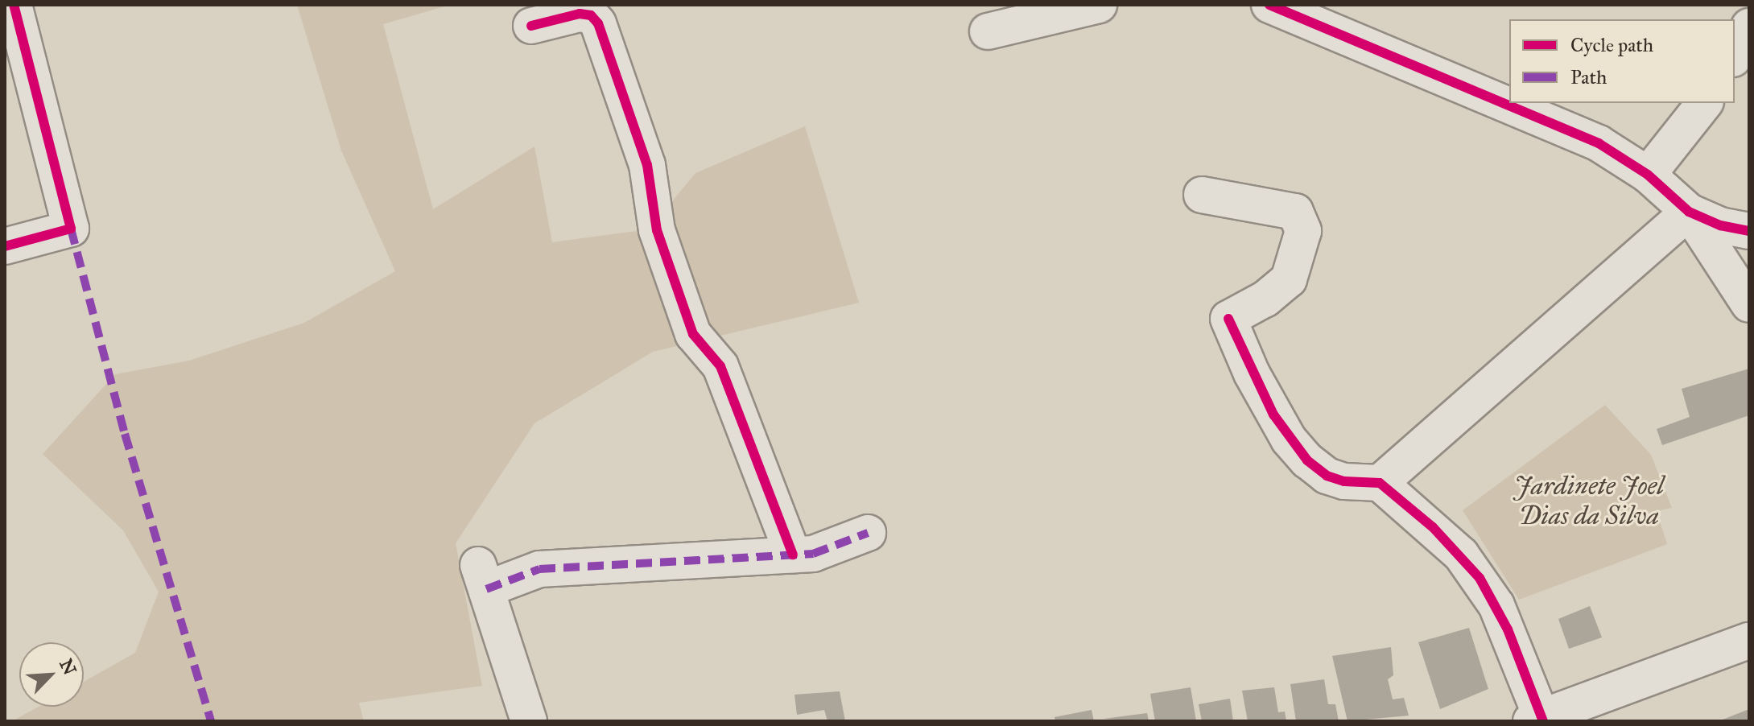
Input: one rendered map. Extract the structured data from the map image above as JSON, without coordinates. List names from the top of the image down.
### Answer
{
  "parks": ["Jardinete Joel Dias da Silva"],
  "legend": ["Cycle path", "Path"],
  "north": "top right"
}
